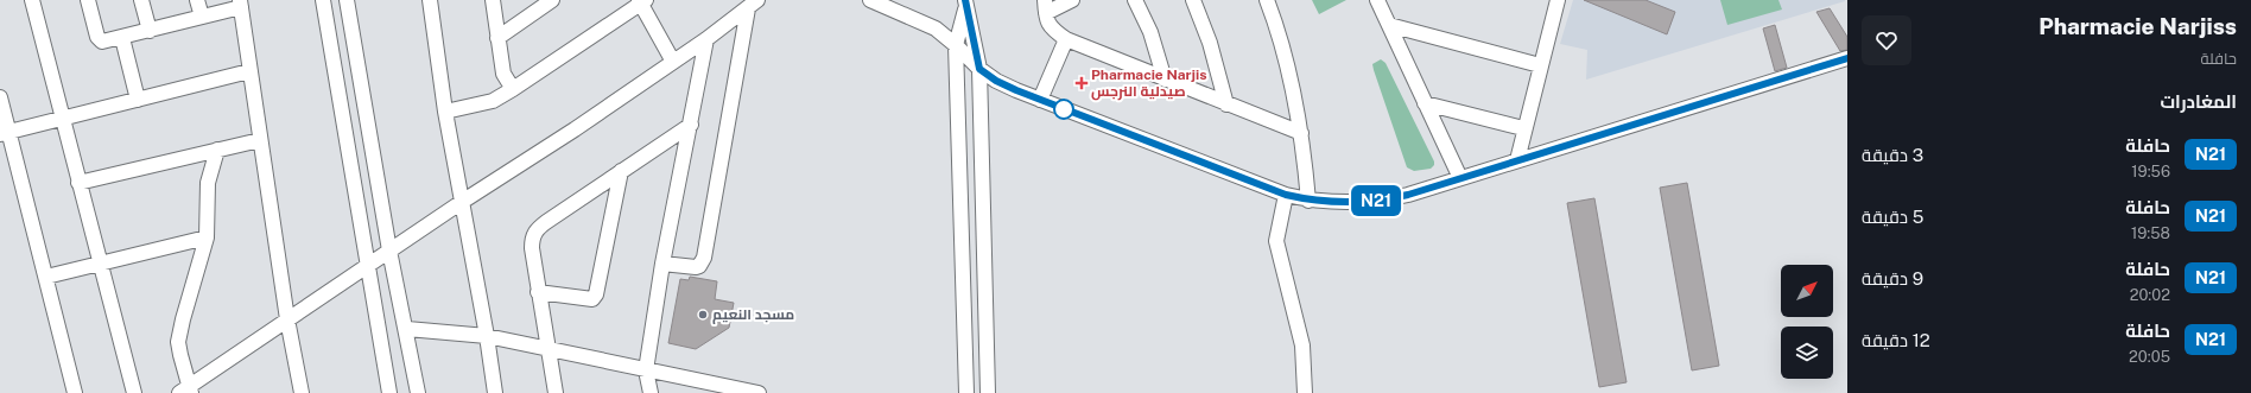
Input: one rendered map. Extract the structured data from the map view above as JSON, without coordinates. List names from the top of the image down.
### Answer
{
  "places": {
    "health": ["Pharmacie Narjis صيدلية النرجس"],
    "other": ["مسجد النعيم"]
  },
  "lines": ["bus line N21"],
  "north": "top right",
  "page": {
    "heading": [
      ["Pharmacie Narjiss", "حافلة"],
      "المغادرات"
    ],
    "on_map": "N21",
    "list": [
      {
        "mark": "N21",
        "name": "حافلة",
        "note": "19:56",
        "value": "3 دقيقة"
      },
      {
        "mark": "N21",
        "name": "حافلة",
        "note": "19:58",
        "value": "5 دقيقة"
      },
      {
        "mark": "N21",
        "name": "حافلة",
        "note": "20:02",
        "value": "9 دقيقة"
      },
      {
        "mark": "N21",
        "name": "حافلة",
        "note": "20:05",
        "value": "12 دقيقة"
      }
    ]
  }
}
